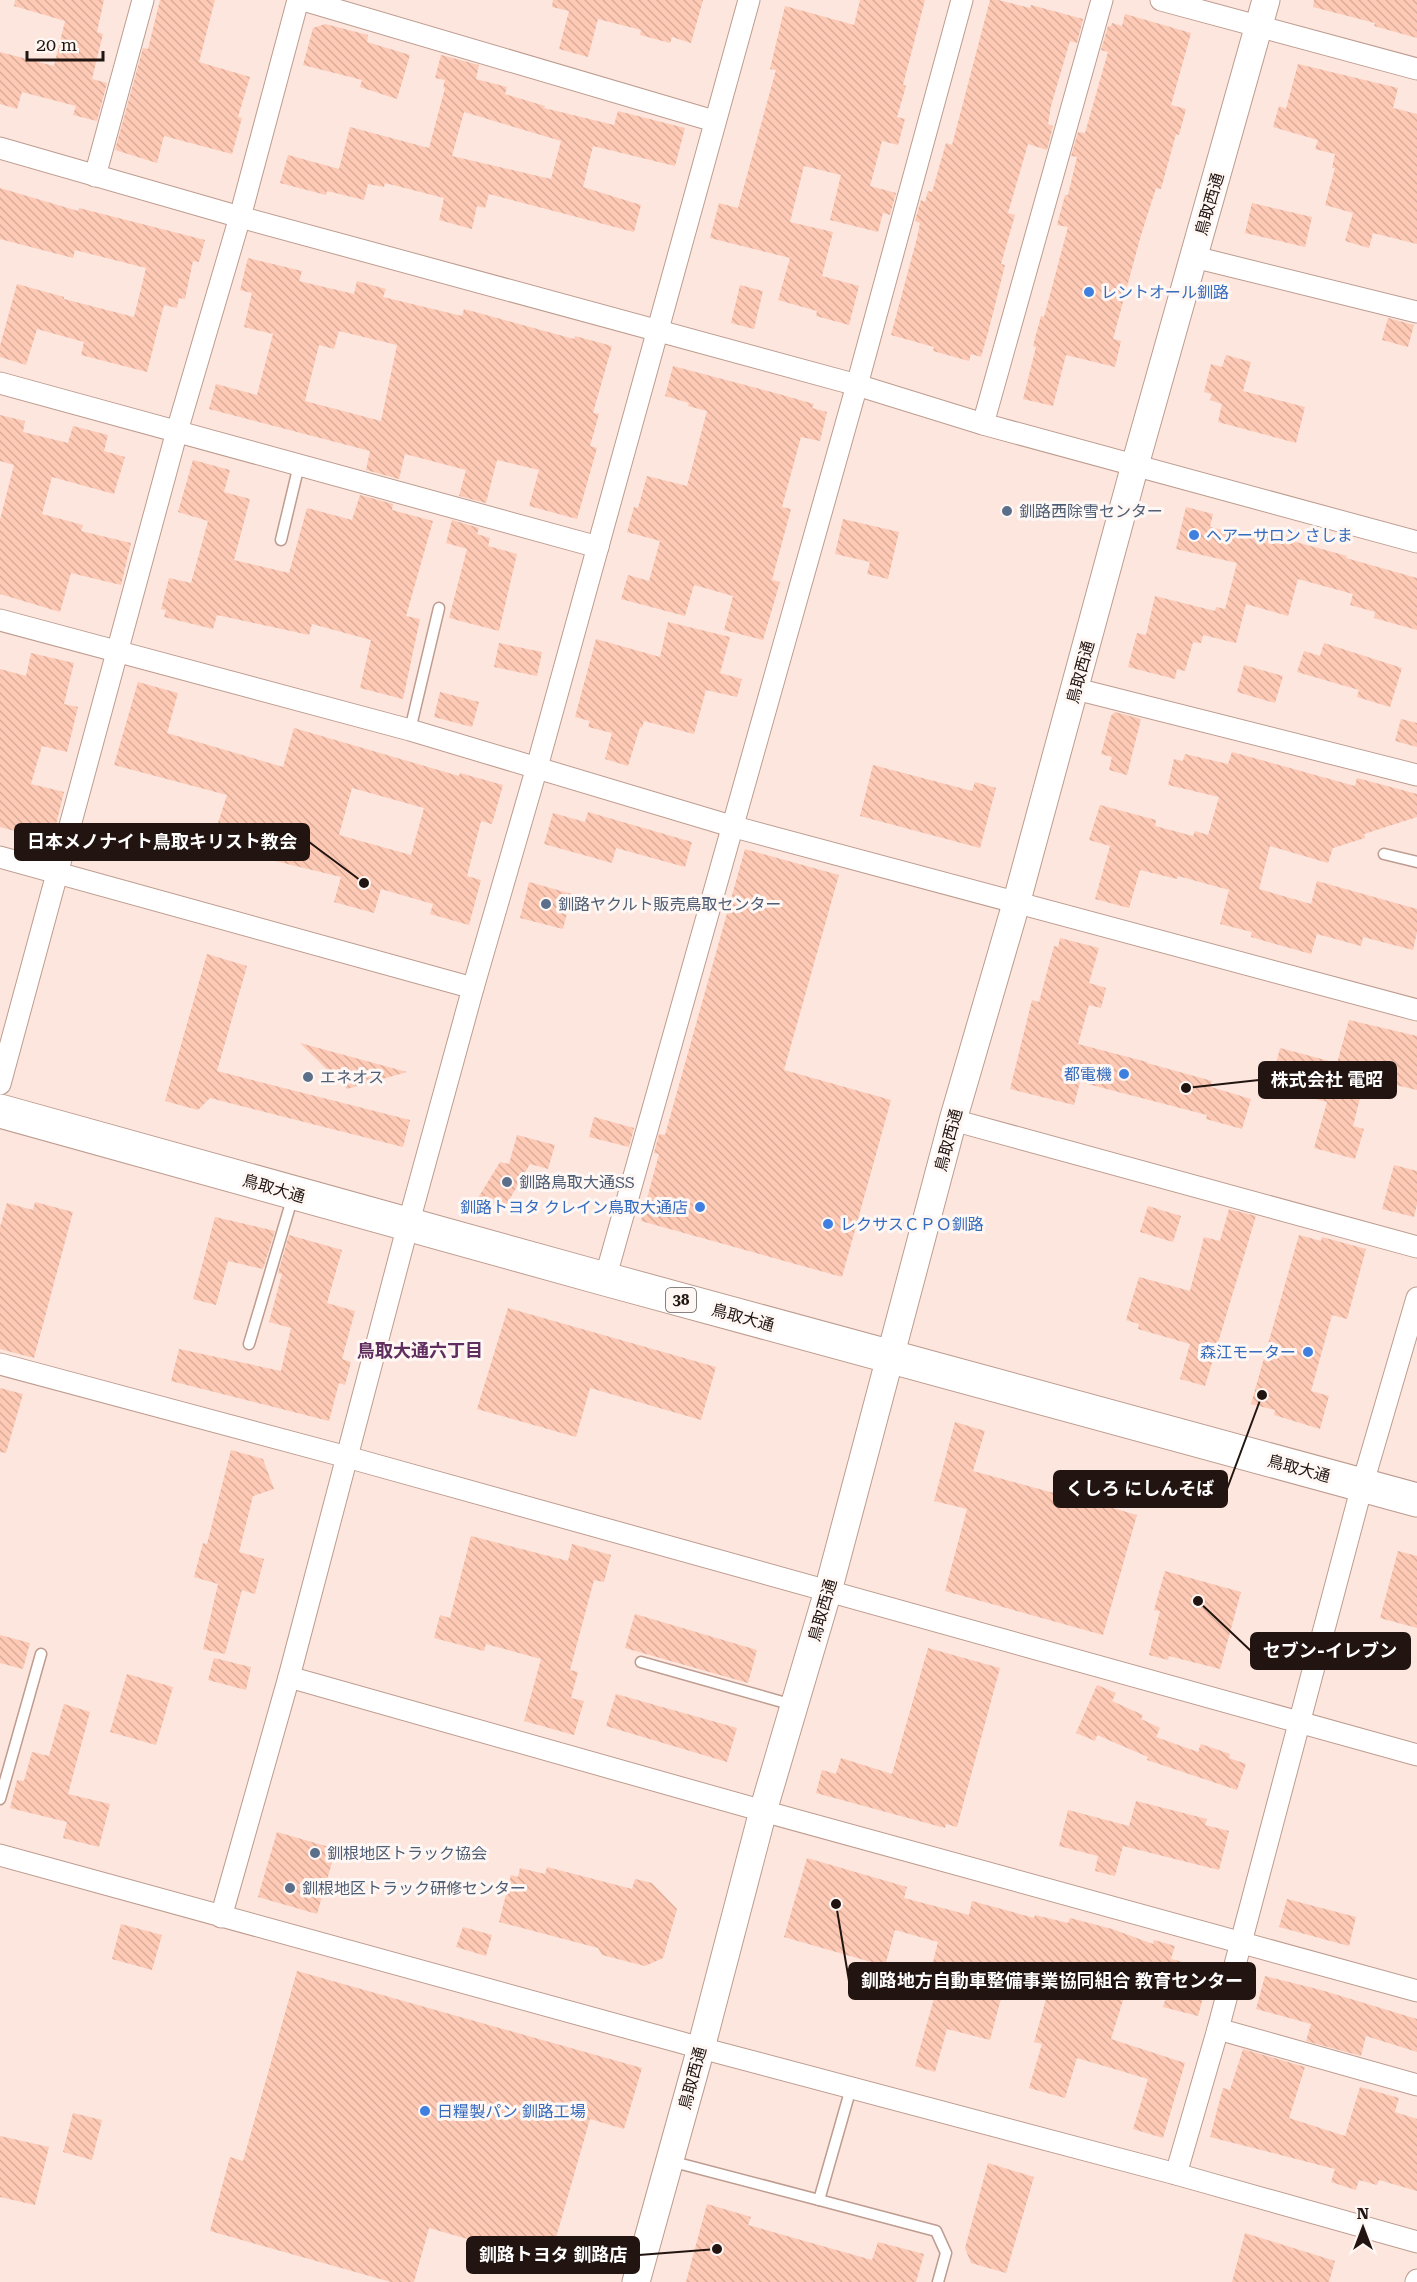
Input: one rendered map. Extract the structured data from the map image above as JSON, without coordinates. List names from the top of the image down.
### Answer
{
  "streets": {
    "highway": ["鳥取大通", "38"],
    "street": ["鳥取西通"]
  },
  "crossings": [
    ["鳥取西通", "鳥取大通"]
  ],
  "districts": ["鳥取大通六丁目"],
  "places": [
    "レントオール釧路",
    "釧路西除雪センター",
    "ヘアーサロン さしま",
    "日本メノナイト鳥取キリスト教会",
    "釧路ヤクルト販売鳥取センター",
    "都電機",
    "エネオス",
    "株式会社 電昭",
    "釧路鳥取大通SS",
    "釧路トヨタ クレイン鳥取大通店",
    "レクサスＣＰＯ釧路",
    "森江モーター",
    "くしろ にしんそば",
    "セブン-イレブン",
    "釧根地区トラック協会",
    "釧根地区トラック研修センター",
    "釧路地方自動車整備事業協同組合 教育センター",
    "日糧製パン 釧路工場",
    "釧路トヨタ 釧路店"
  ],
  "scale_bar": "20 m",
  "north": "top"
}
